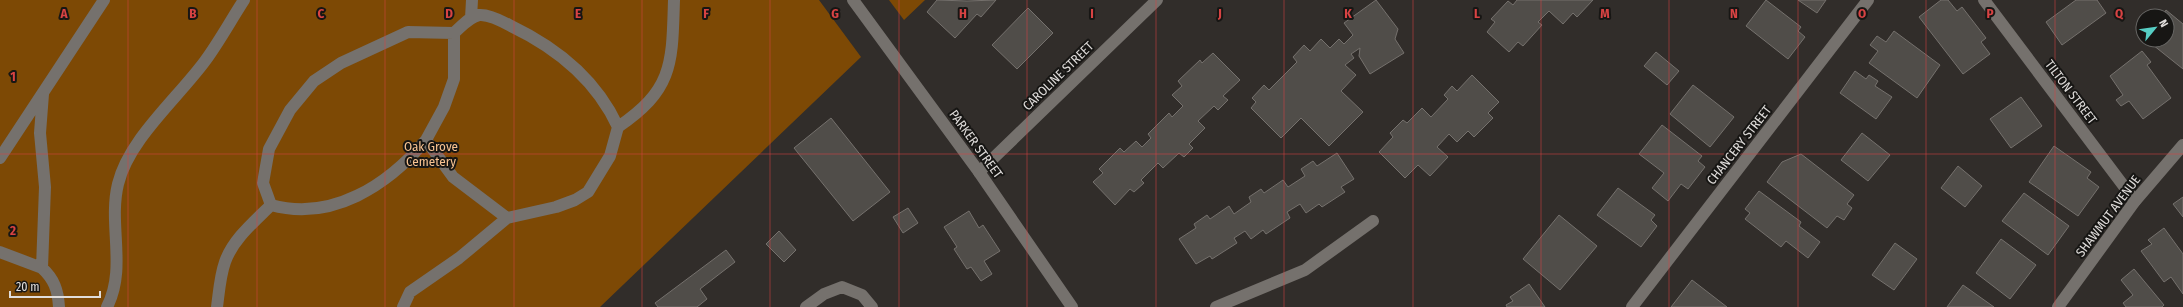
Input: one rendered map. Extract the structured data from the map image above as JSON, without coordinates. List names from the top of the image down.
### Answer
{
  "streets": {
    "street": [
      "CAROLINE STREET",
      "TILTON STREET",
      "PARKER STREET",
      "CHANCERY STREET",
      "SHAWMUT AVENUE"
    ]
  },
  "crossings": [
    ["CAROLINE STREET", "PARKER STREET"],
    ["TILTON STREET", "SHAWMUT AVENUE"]
  ],
  "parks": ["Oak Grove Cemetery"],
  "scale_bar": "20 m",
  "north": "top right",
  "grid": {
    "columns": [
      "A",
      "B",
      "C",
      "D",
      "E",
      "F",
      "G",
      "H",
      "I",
      "J",
      "K",
      "L",
      "M",
      "N",
      "O",
      "P",
      "Q"
    ],
    "rows": ["1", "2"]
  }
}
